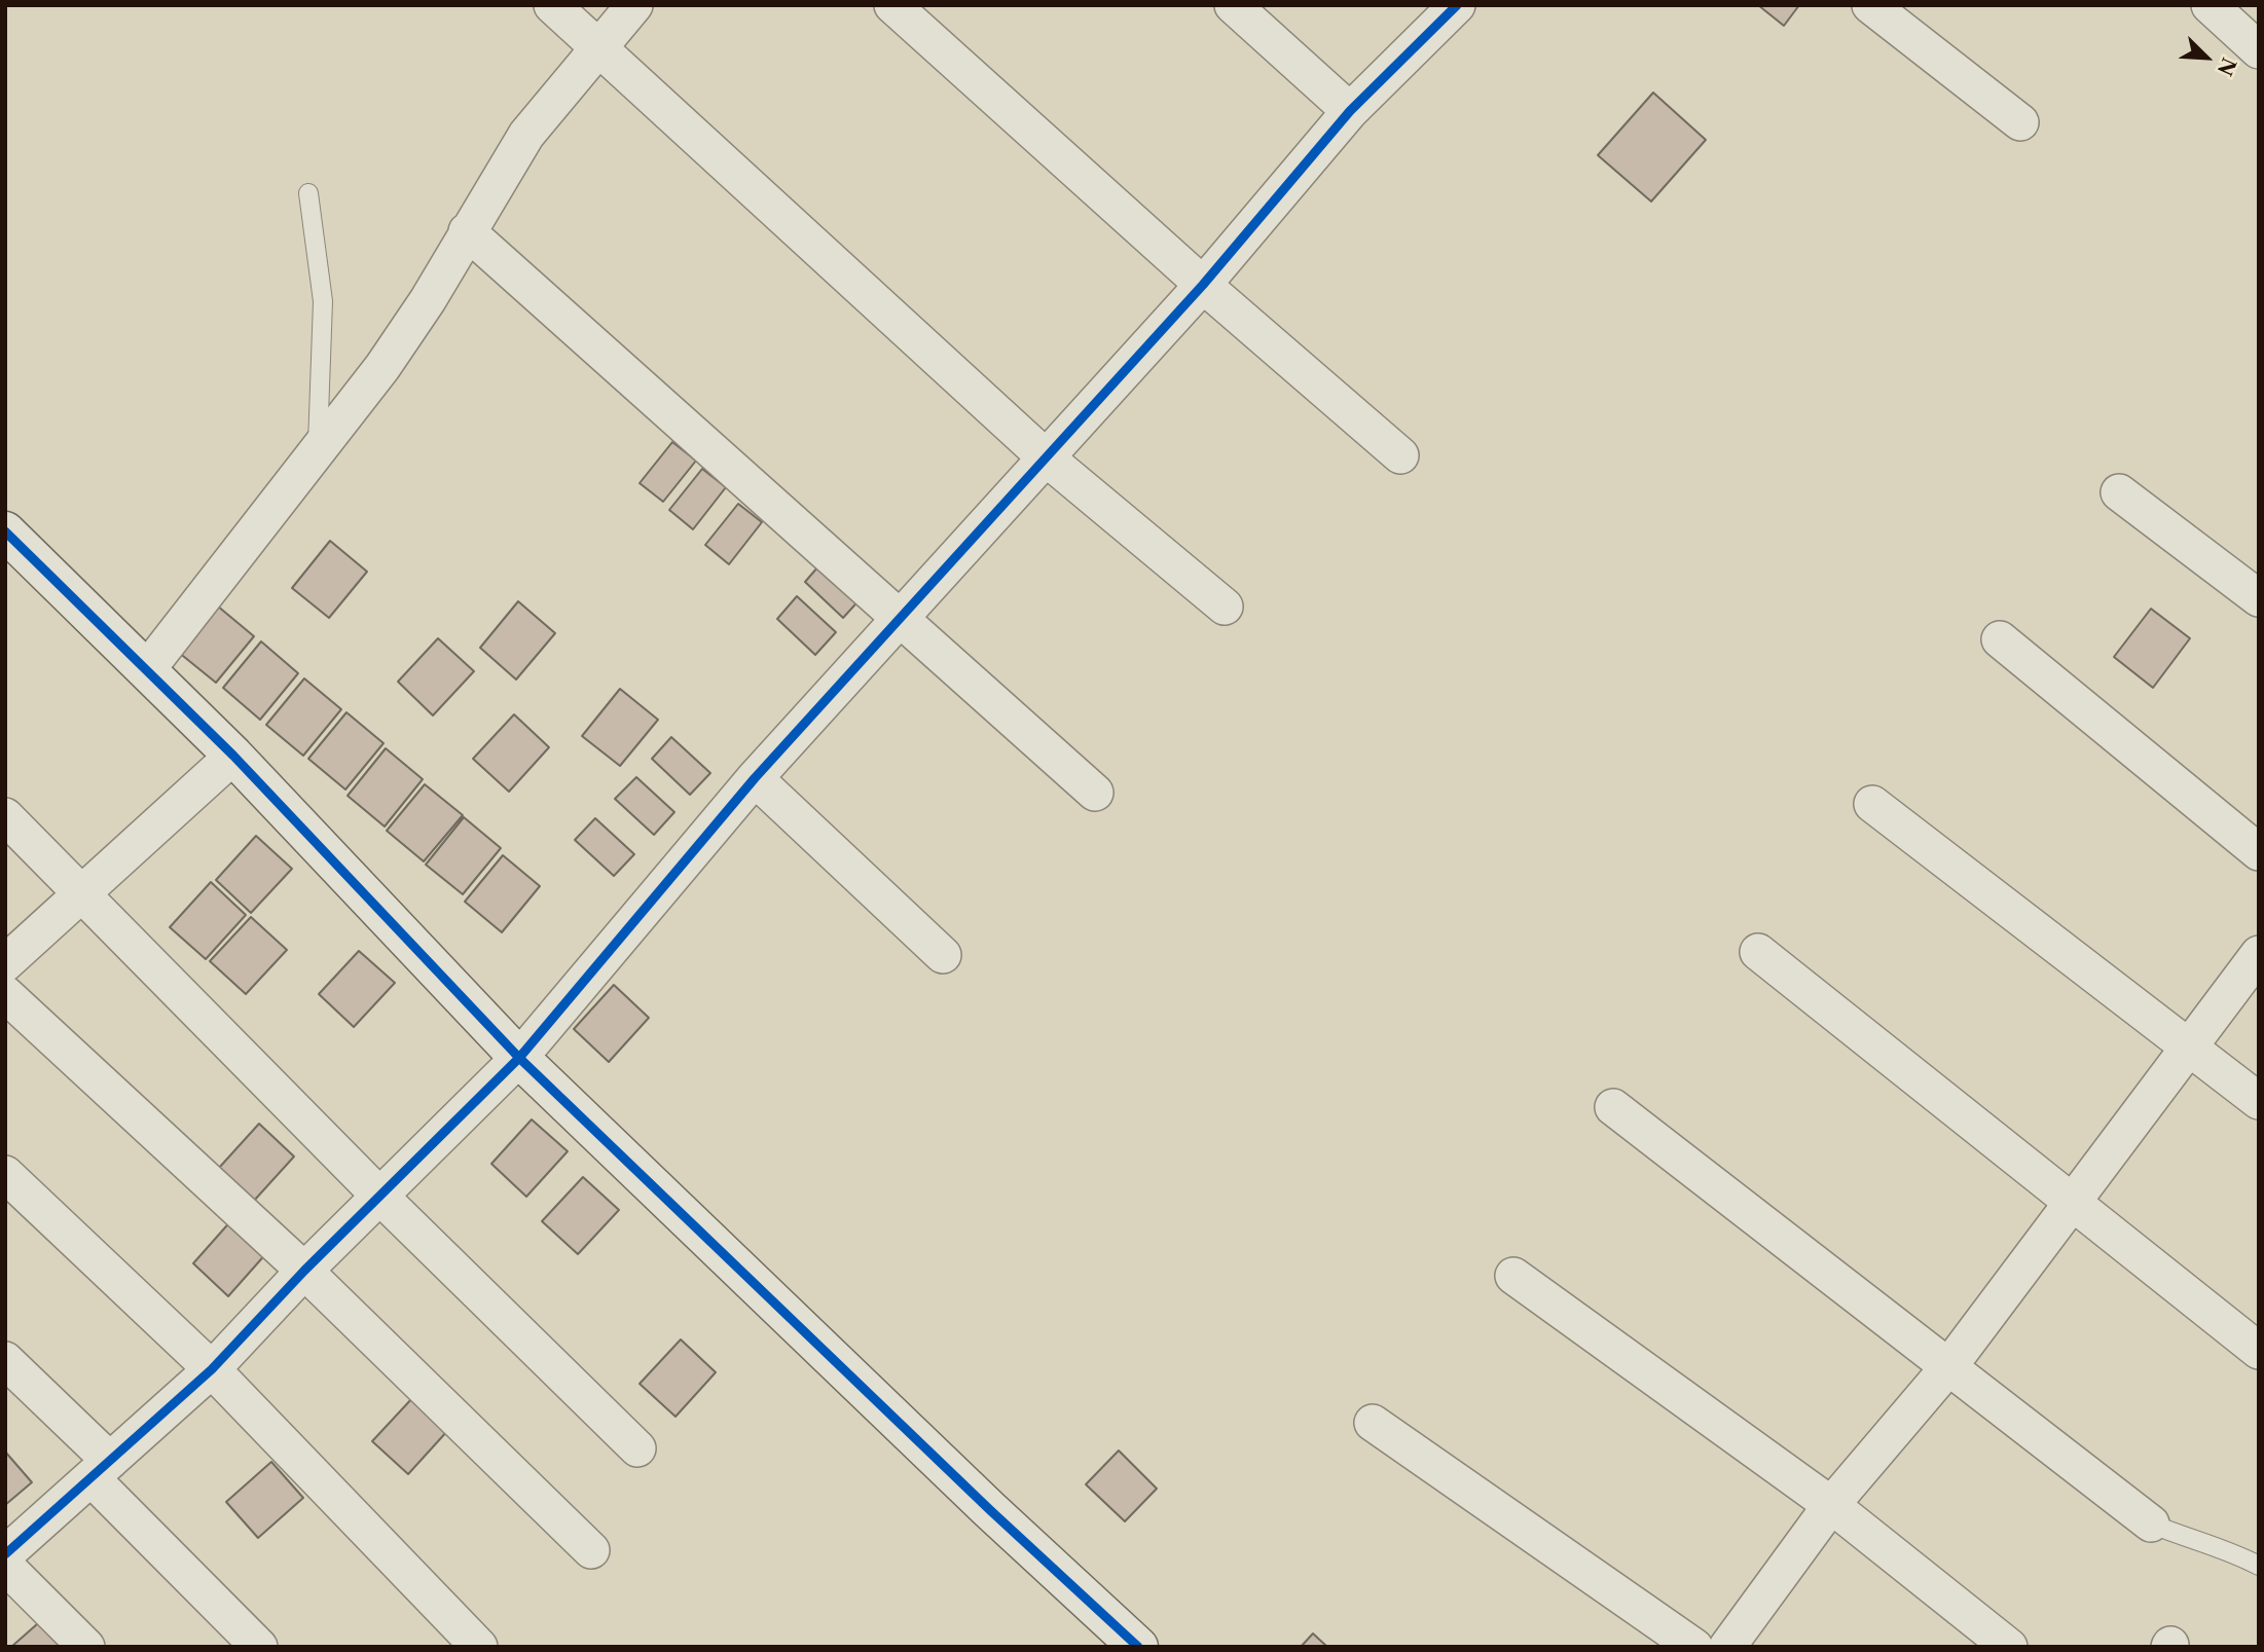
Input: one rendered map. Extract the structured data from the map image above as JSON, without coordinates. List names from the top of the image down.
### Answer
{
  "north": "bottom right"
}
